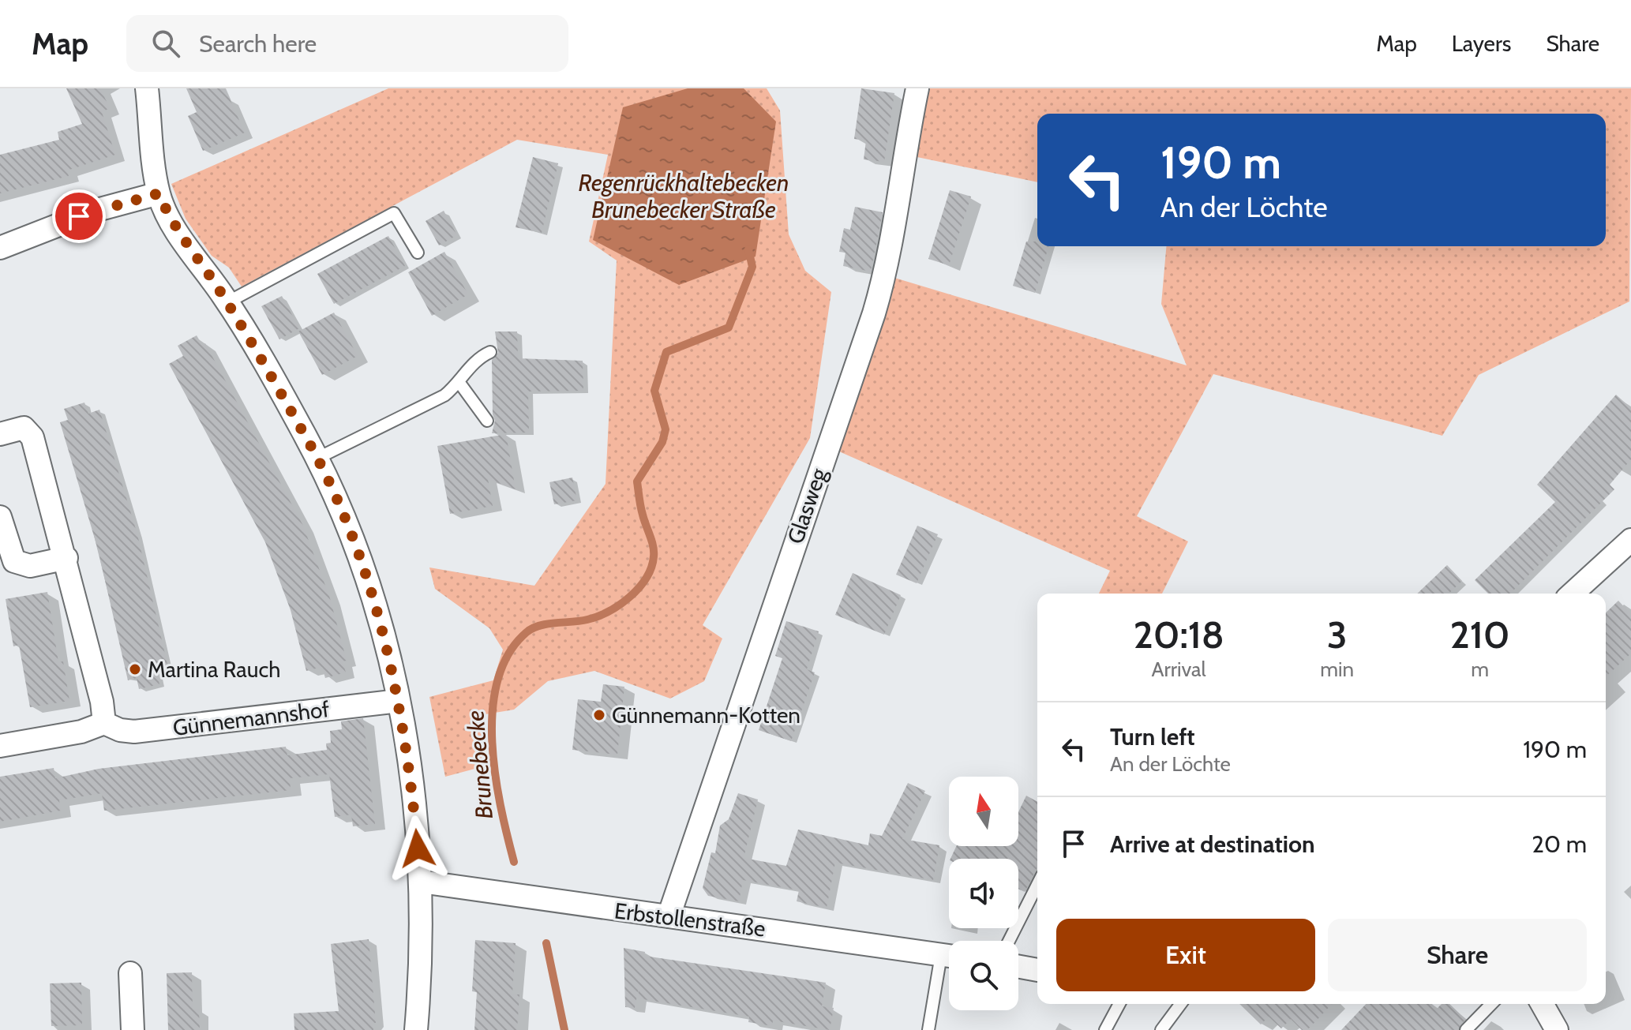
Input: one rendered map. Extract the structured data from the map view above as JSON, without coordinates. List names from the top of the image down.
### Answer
{
  "streets": {
    "street": ["Glasweg", "Günnemannshof", "Erbstollenstraße"]
  },
  "crossings": [
    ["Glasweg", "Erbstollenstraße"]
  ],
  "water": ["Regenrückhaltebecken Brunebecker Straße", "Brunebecke"],
  "places": ["Martina Rauch", "Günnemann-Kotten"],
  "north": "top",
  "page": {
    "header": "Map",
    "search": "Search here",
    "nav": ["Map", "Layers", "Share"],
    "turn": ["190 m", "An der Löchte"],
    "eta": [
      "20:18",
      "Arrival",
      "3",
      "min",
      "210",
      "m"
    ],
    "list": [
      {
        "name": "Turn left",
        "note": "An der Löchte",
        "value": "190 m"
      },
      {
        "name": "Arrive at destination",
        "value": "20 m"
      }
    ],
    "buttons": ["Exit", "Share"]
  }
}
